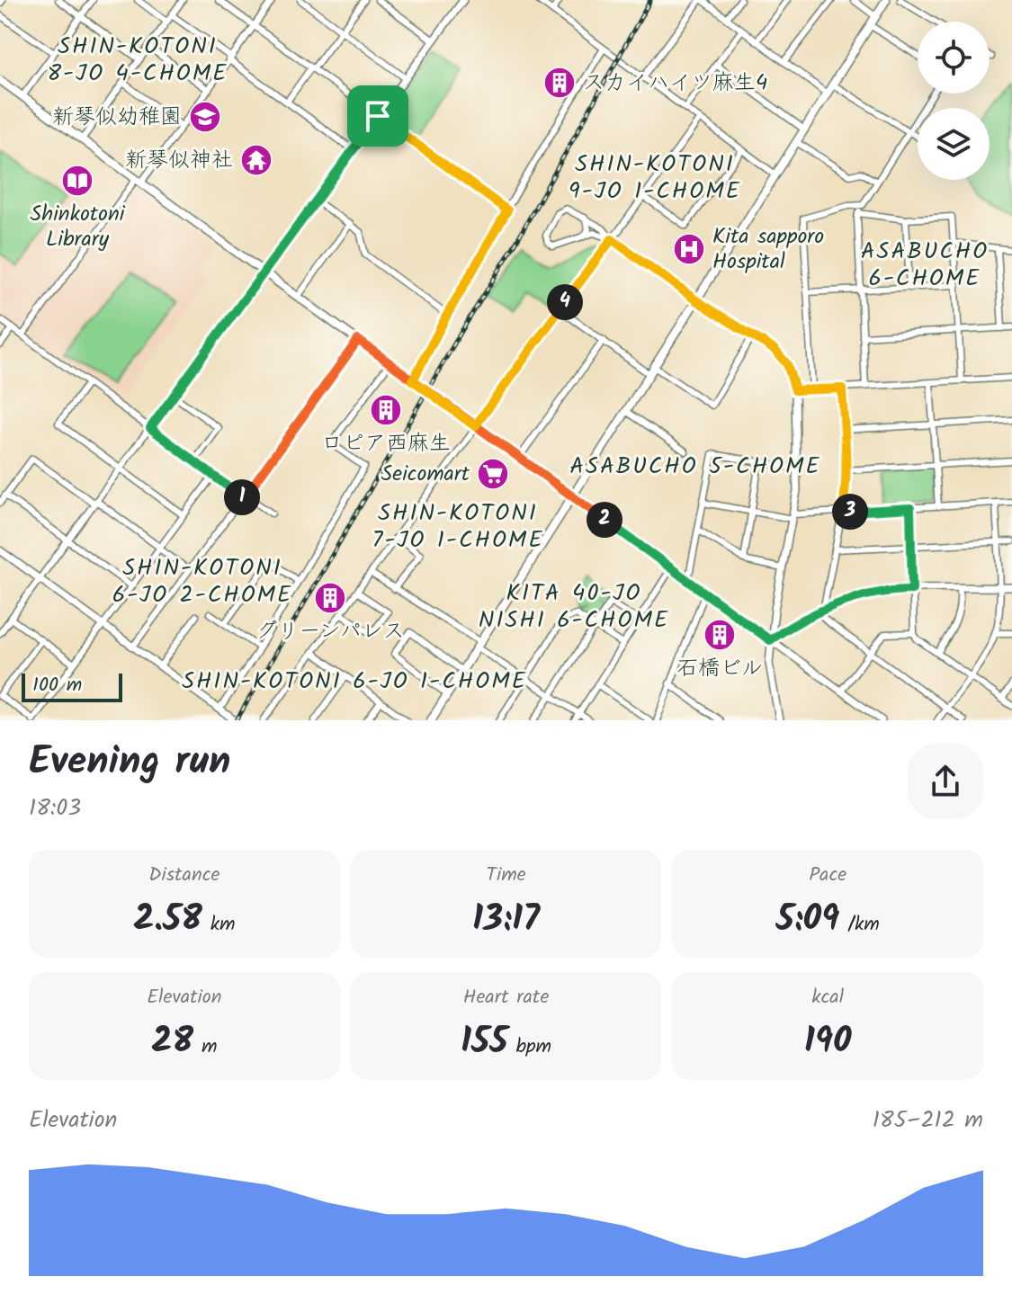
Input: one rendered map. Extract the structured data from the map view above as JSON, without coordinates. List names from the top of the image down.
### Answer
{
  "districts": [
    "SHIN-KOTONI 8-JO 4-CHOME",
    "SHIN-KOTONI 9-JO 1-CHOME",
    "ASABUCHO 6-CHOME",
    "ASABUCHO 5-CHOME",
    "SHIN-KOTONI 7-JO 1-CHOME",
    "SHIN-KOTONI 6-JO 2-CHOME",
    "KITA 40-JO NISHI 6-CHOME",
    "SHIN-KOTONI 6-JO 1-CHOME"
  ],
  "places": {
    "building": [
      "スカイハイツ麻生4",
      "ロピア西麻生",
      "グリーンパレス",
      "石橋ビル"
    ],
    "school or university": ["新琴似幼稚園"],
    "temple": ["新琴似神社"],
    "library": ["Shinkotoni Library"],
    "hospital": ["Kita sapporo Hospital"],
    "supermarket": ["Seicomart"]
  },
  "scale_bar": "100 m",
  "page": {
    "pins": [
      "4",
      "1",
      "3",
      "2"
    ],
    "scale": "100 m",
    "heading": ["Evening run", "18:03"],
    "stats": [
      ["Distance", "2.58 km"],
      ["Time", "13:17"],
      ["Pace", "5:09 /km"],
      ["Elevation", "28 m"],
      ["Heart rate", "155 bpm"],
      ["kcal", "190"]
    ],
    "chart": ["Elevation", "185–212 m"]
  }
}
